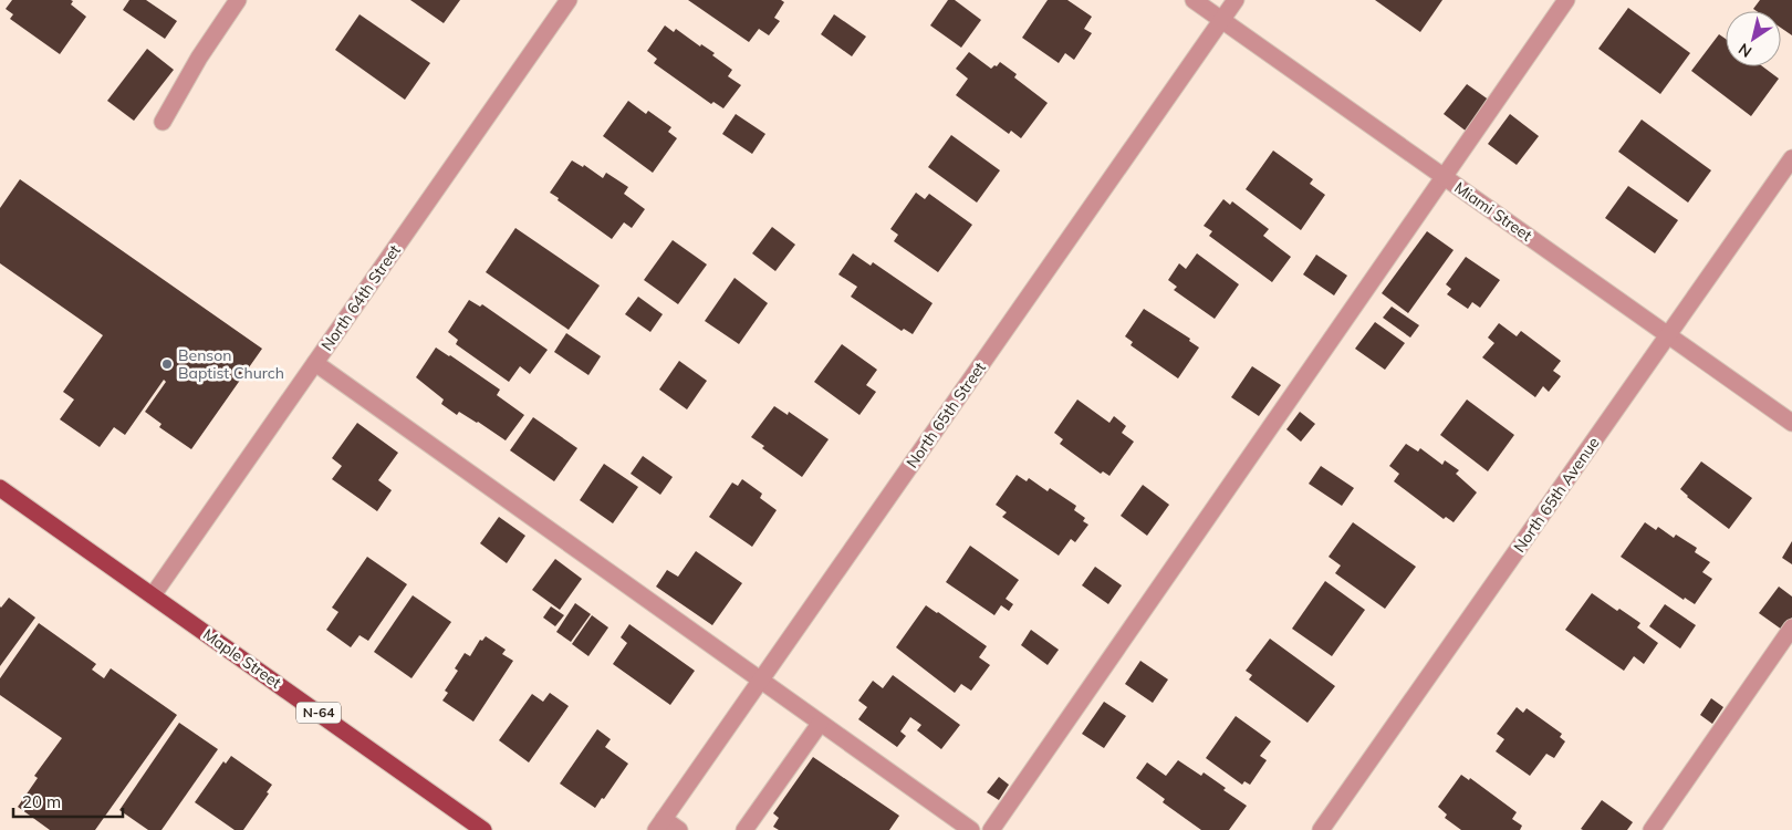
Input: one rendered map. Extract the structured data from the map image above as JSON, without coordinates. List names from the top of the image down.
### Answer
{
  "streets": {
    "main road": ["Maple Street", "N-64"],
    "street": [
      "Miami Street",
      "North 64th Street",
      "North 65th Street",
      "North 65th Avenue"
    ]
  },
  "crossings": [
    ["Miami Street", "North 65th Street"],
    ["Miami Street", "North 65th Avenue"],
    ["North 64th Street", "Maple Street"]
  ],
  "places": ["Benson Baptist Church"],
  "scale_bar": "20 m",
  "north": "bottom left"
}
